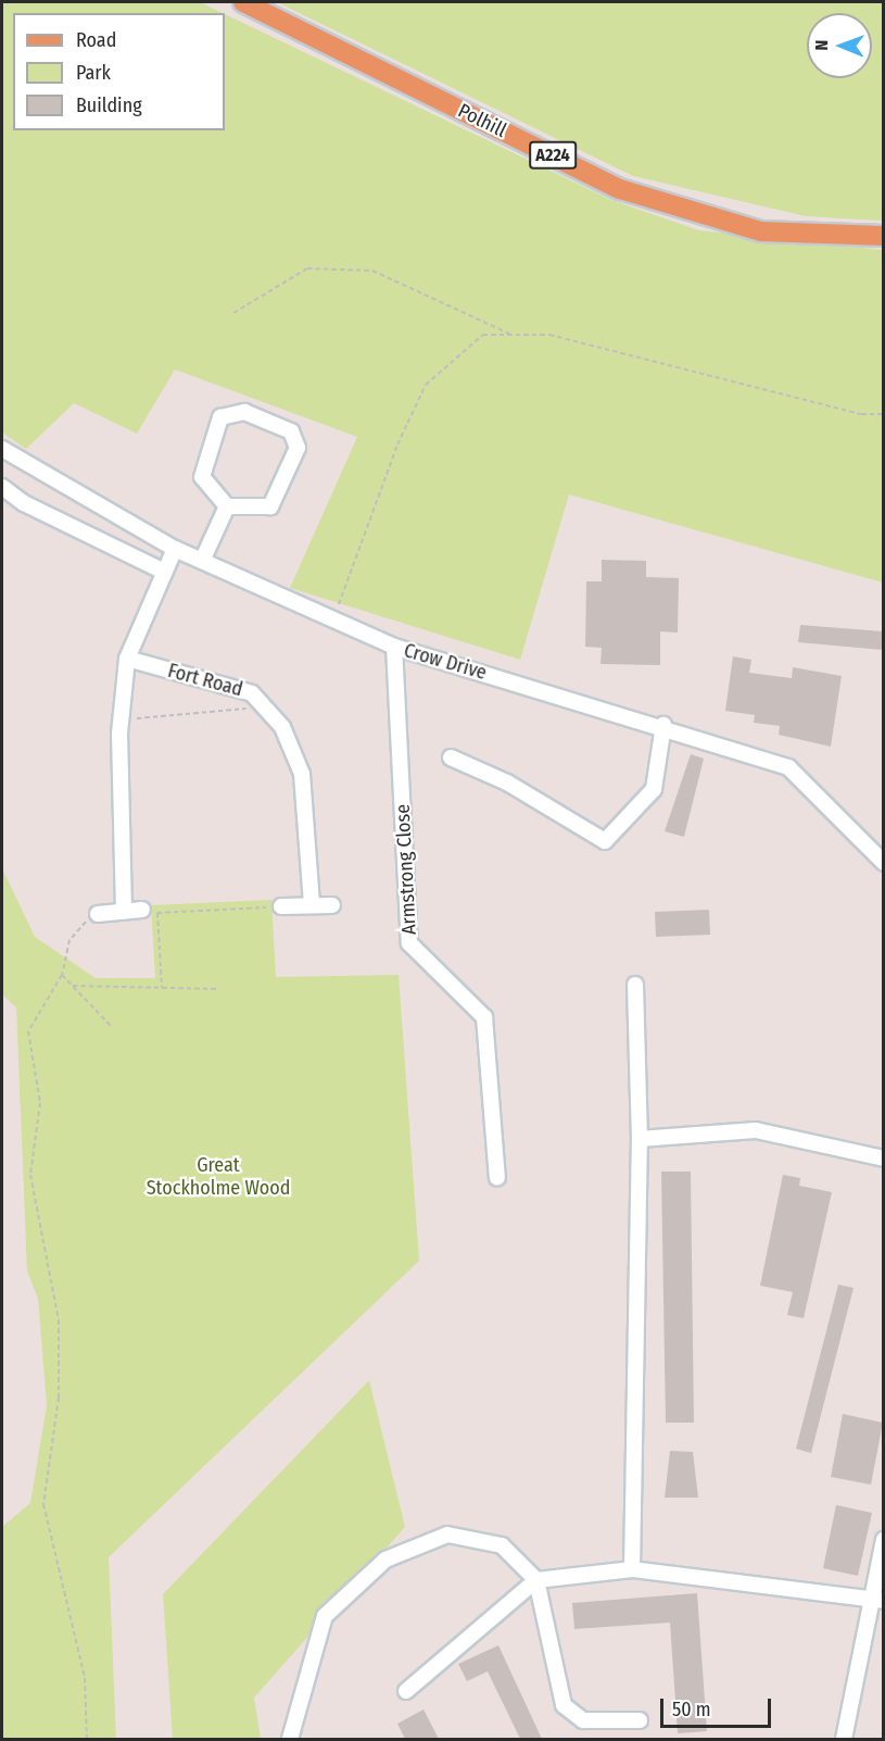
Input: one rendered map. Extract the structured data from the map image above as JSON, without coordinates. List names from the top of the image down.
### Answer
{
  "streets": {
    "main road": ["Polhill", "A224"],
    "street": ["Crow Drive", "Fort Road", "Armstrong Close"]
  },
  "crossings": [
    ["Crow Drive", "Armstrong Close"]
  ],
  "parks": ["Great Stockholme Wood"],
  "legend": ["Road", "Park", "Building"],
  "scale_bar": "50 m",
  "north": "left"
}
